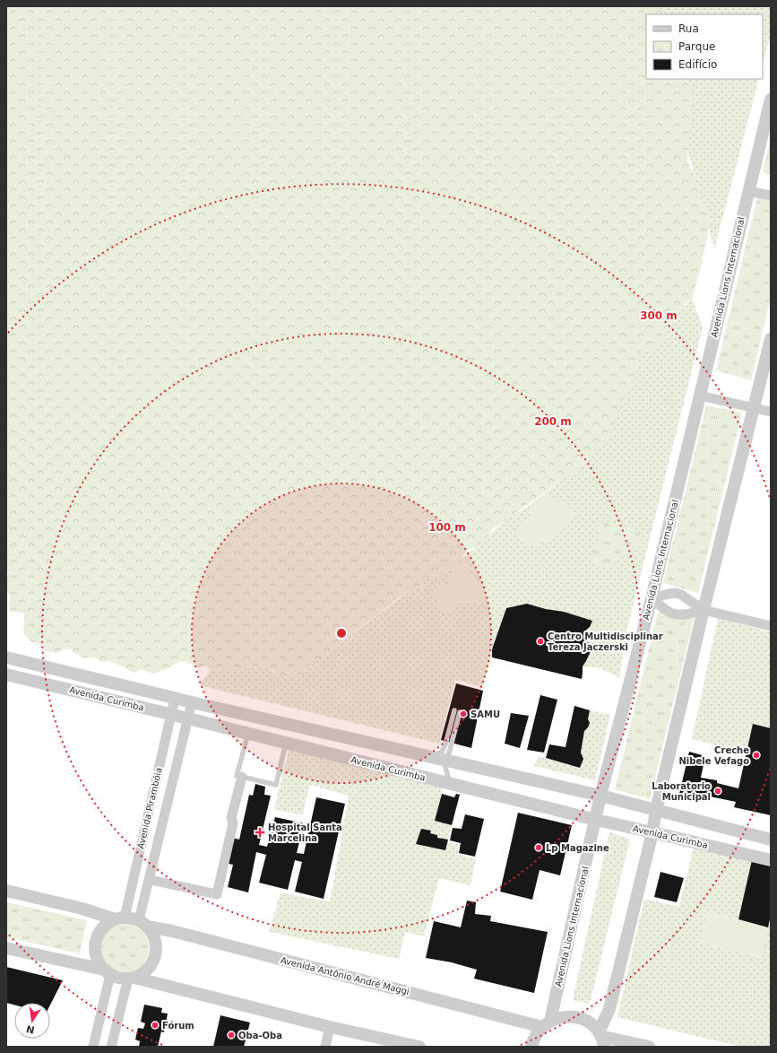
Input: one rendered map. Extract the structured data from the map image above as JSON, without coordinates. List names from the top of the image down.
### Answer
{
  "streets": {
    "street": [
      "Avenida Lions Internacional",
      "Avenida Curimba",
      "Avenida Pirambóia",
      "Avenida Antônio André Maggi"
    ]
  },
  "crossings": [
    ["Avenida Lions Internacional", "Avenida Curimba"],
    ["Avenida Lions Internacional", "Avenida Antônio André Maggi"],
    ["Avenida Curimba", "Avenida Pirambóia"],
    ["Avenida Pirambóia", "Avenida Antônio André Maggi"]
  ],
  "places": {
    "other": [
      "Centro Multidisciplinar Tereza Jaczerski",
      "SAMU",
      "Creche Nibele Vefago",
      "Laboratorio Municipal",
      "Lp Magazine",
      "Fórum",
      "Oba-Oba"
    ],
    "health": ["Hospital Santa Marcelina"]
  },
  "legend": ["Rua", "Parque", "Edifício"],
  "north": "bottom",
  "rings": ["300 m", "200 m", "100 m"]
}
